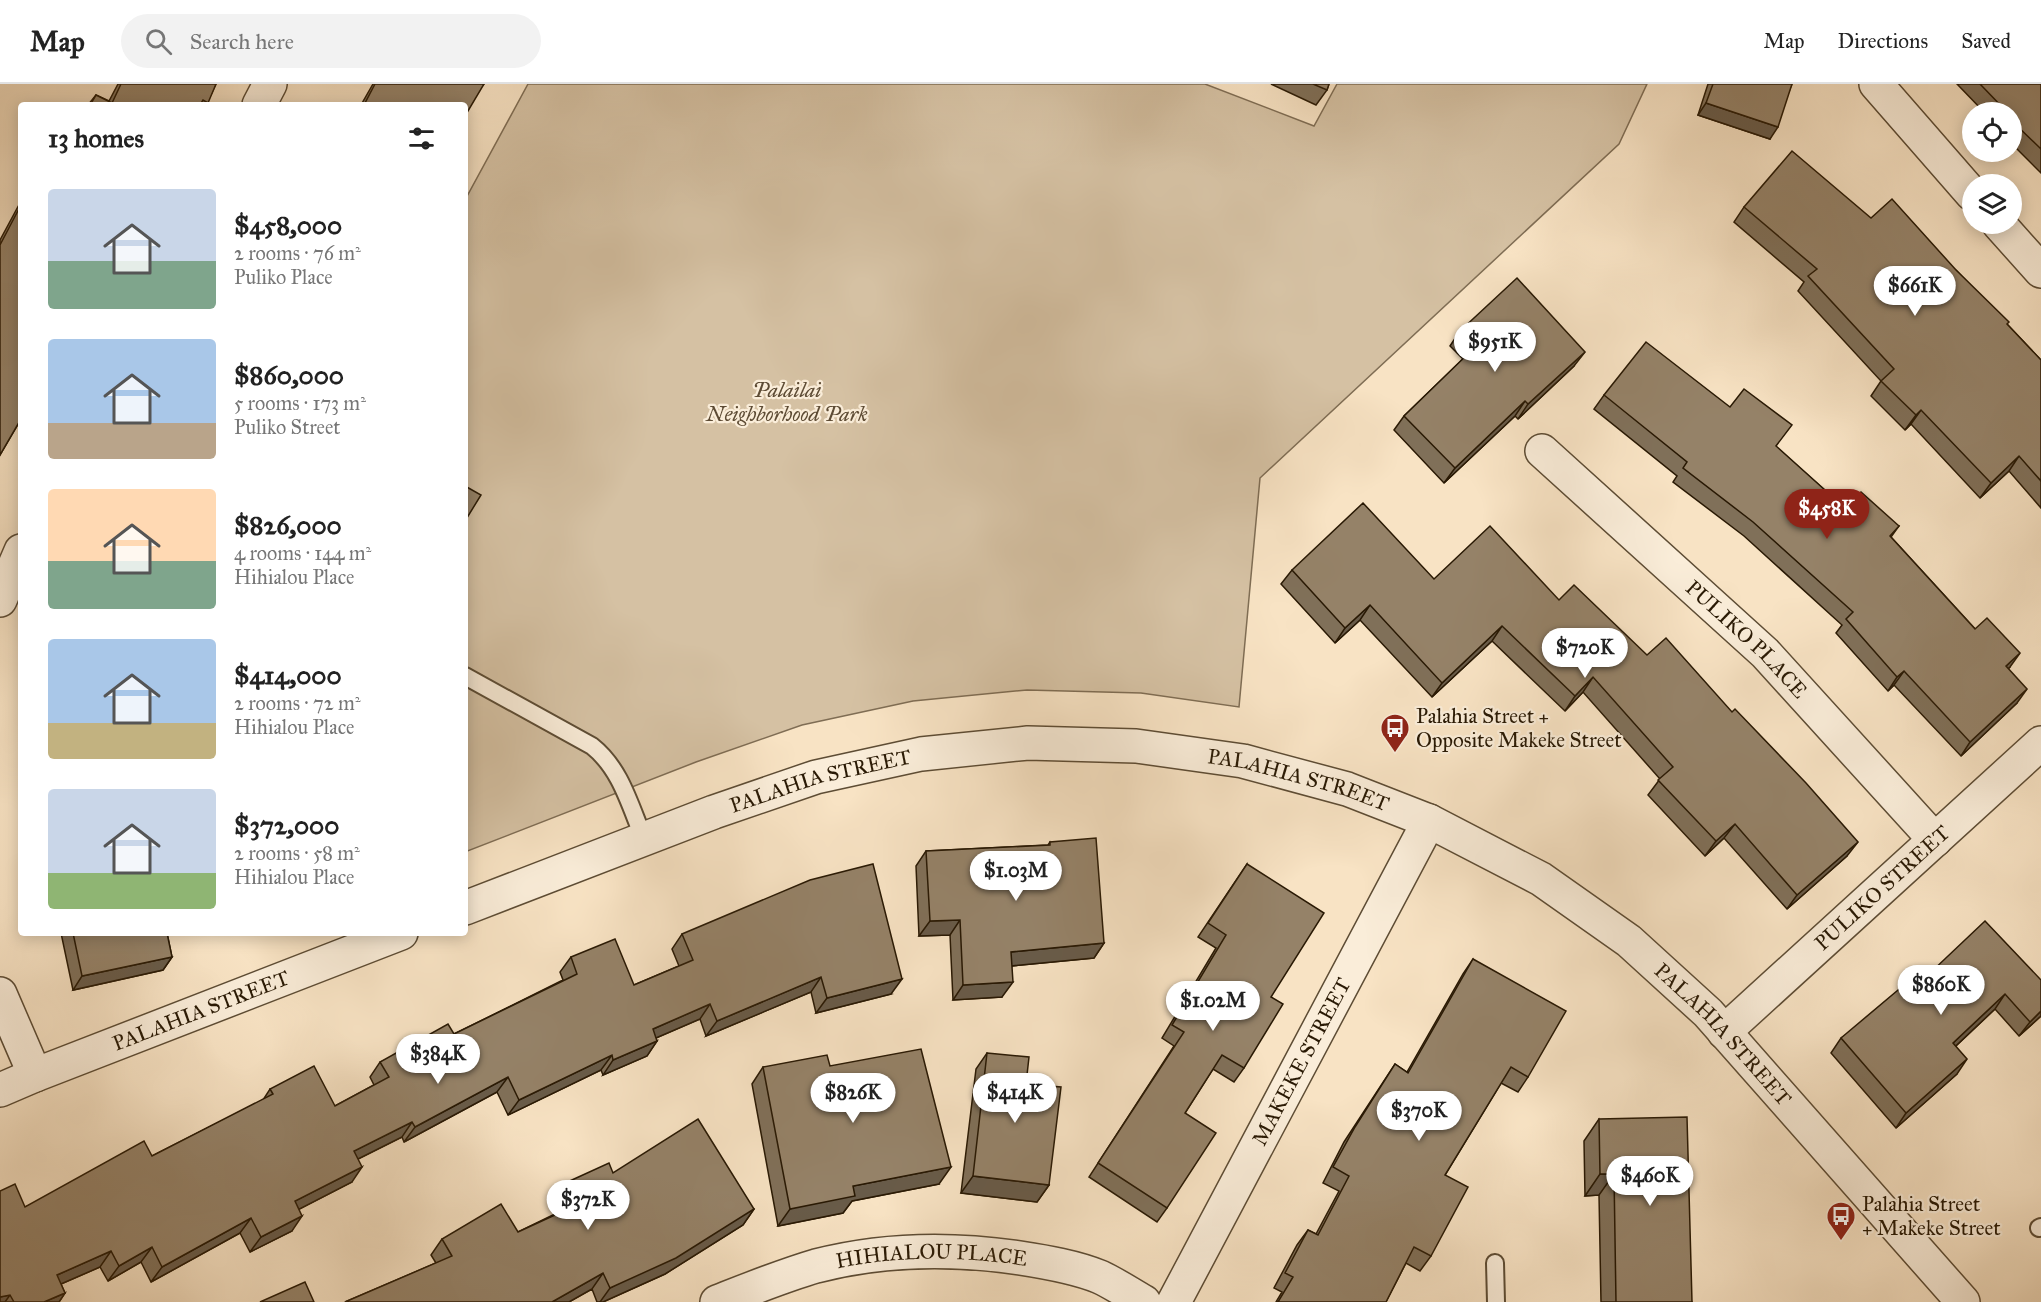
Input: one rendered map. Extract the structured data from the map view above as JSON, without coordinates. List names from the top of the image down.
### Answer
{
  "streets": {
    "street": [
      "PULIKO PLACE",
      "PALAHIA STREET",
      "PULIKO STREET",
      "MAKEKE STREET",
      "HIHIALOU PLACE"
    ]
  },
  "crossings": [
    ["PULIKO PLACE", "PULIKO STREET"],
    ["PALAHIA STREET", "PULIKO STREET"],
    ["PALAHIA STREET", "MAKEKE STREET"]
  ],
  "parks": ["Palailai Neighborhood Park"],
  "places": {
    "bus stop": ["Palahia Street + Opposite Makeke Street", "Palahia Street + Makeke Street"]
  },
  "page": {
    "header": "Map",
    "search": "Search here",
    "nav": ["Map", "Directions", "Saved"],
    "heading": "13 homes",
    "list": [
      {
        "name": "$458,000",
        "note": "2 rooms · 76 m² · Puliko Place"
      },
      {
        "name": "$860,000",
        "note": "5 rooms · 173 m² · Puliko Street"
      },
      {
        "name": "$826,000",
        "note": "4 rooms · 144 m² · Hihialou Place"
      },
      {
        "name": "$414,000",
        "note": "2 rooms · 72 m² · Hihialou Place"
      },
      {
        "name": "$372,000",
        "note": "2 rooms · 58 m² · Hihialou Place"
      }
    ],
    "price": [
      "$661K",
      "$951K",
      "$458K",
      "$720K",
      "$1.03M",
      "$860K",
      "$1.02M",
      "$384K",
      "$826K",
      "$414K",
      "$370K",
      "$460K",
      "$372K"
    ]
  }
}
